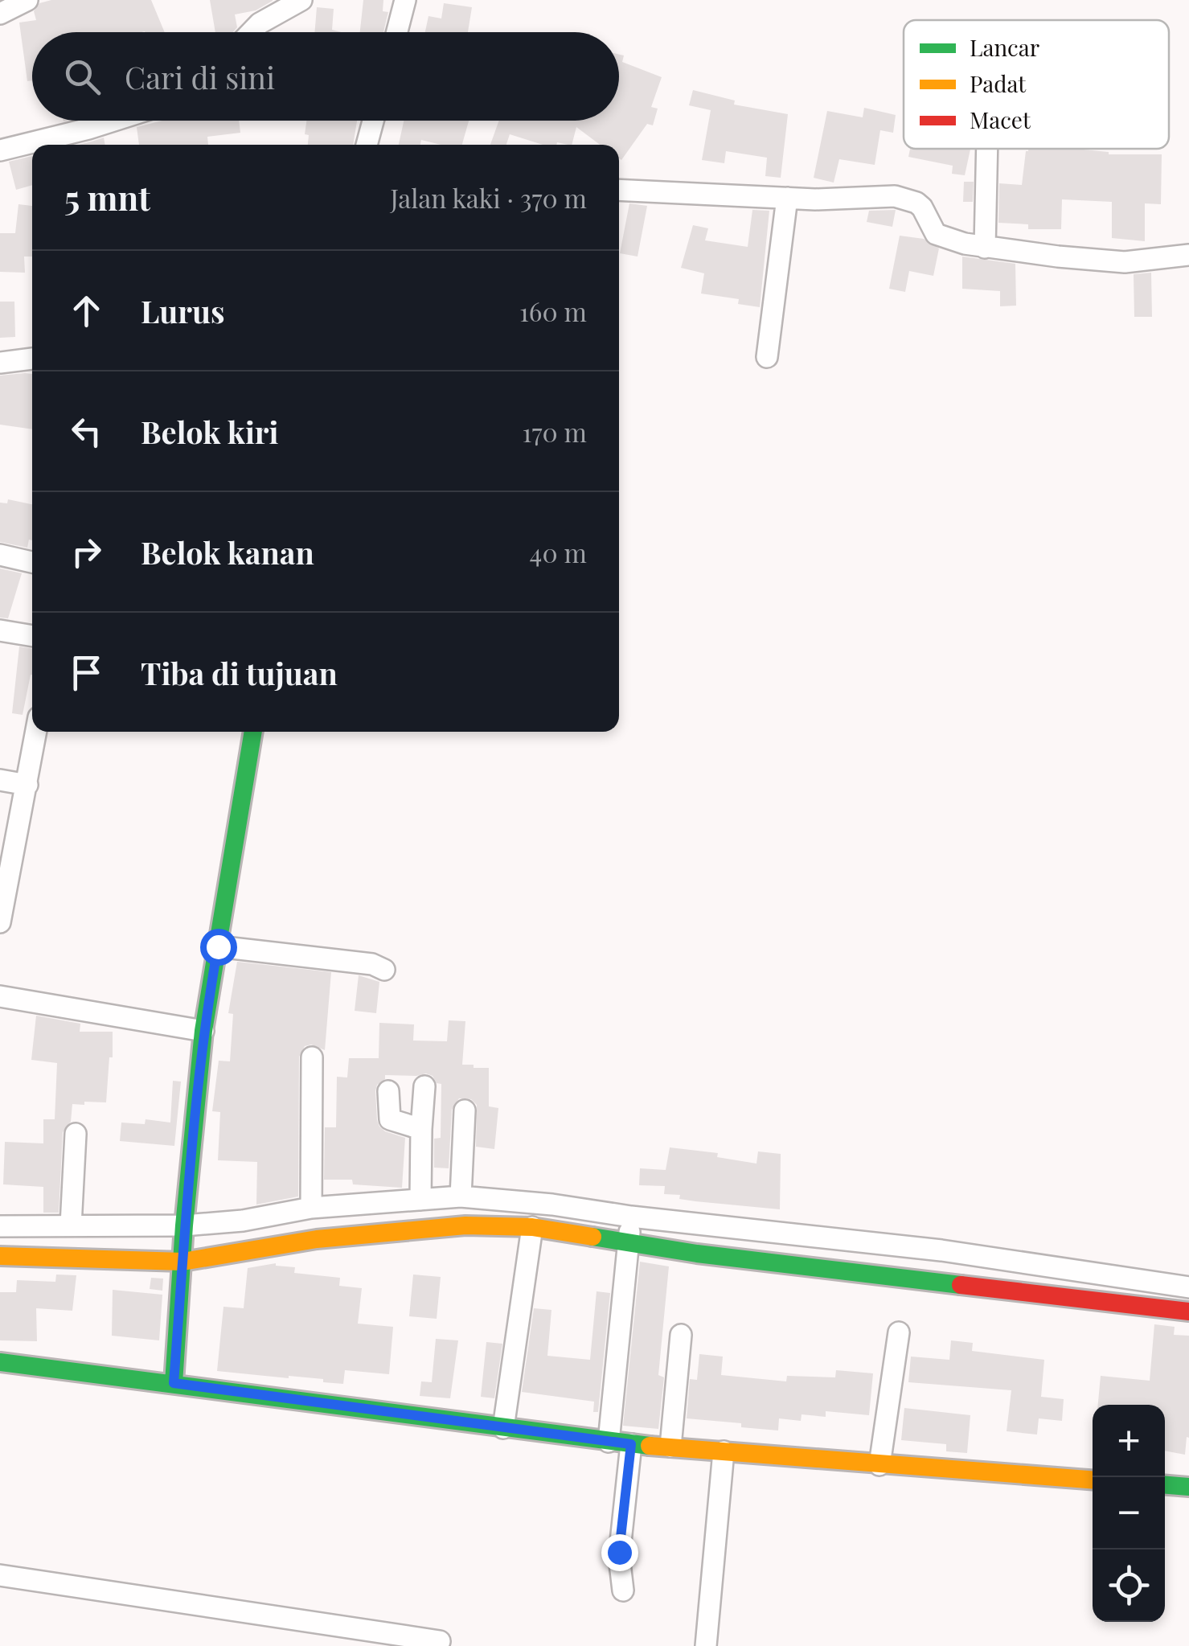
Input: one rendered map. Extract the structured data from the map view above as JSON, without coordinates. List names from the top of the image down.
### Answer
{
  "legend": ["Lancar", "Padat", "Macet"],
  "page": {
    "search": "Cari di sini",
    "heading": ["5 mnt", "Jalan kaki · 370 m"],
    "list": [
      ["Lurus", "160 m"],
      ["Belok kiri", "170 m"],
      ["Belok kanan", "40 m"],
      "Tiba di tujuan"
    ],
    "map_buttons": ["+", "−"]
  }
}
